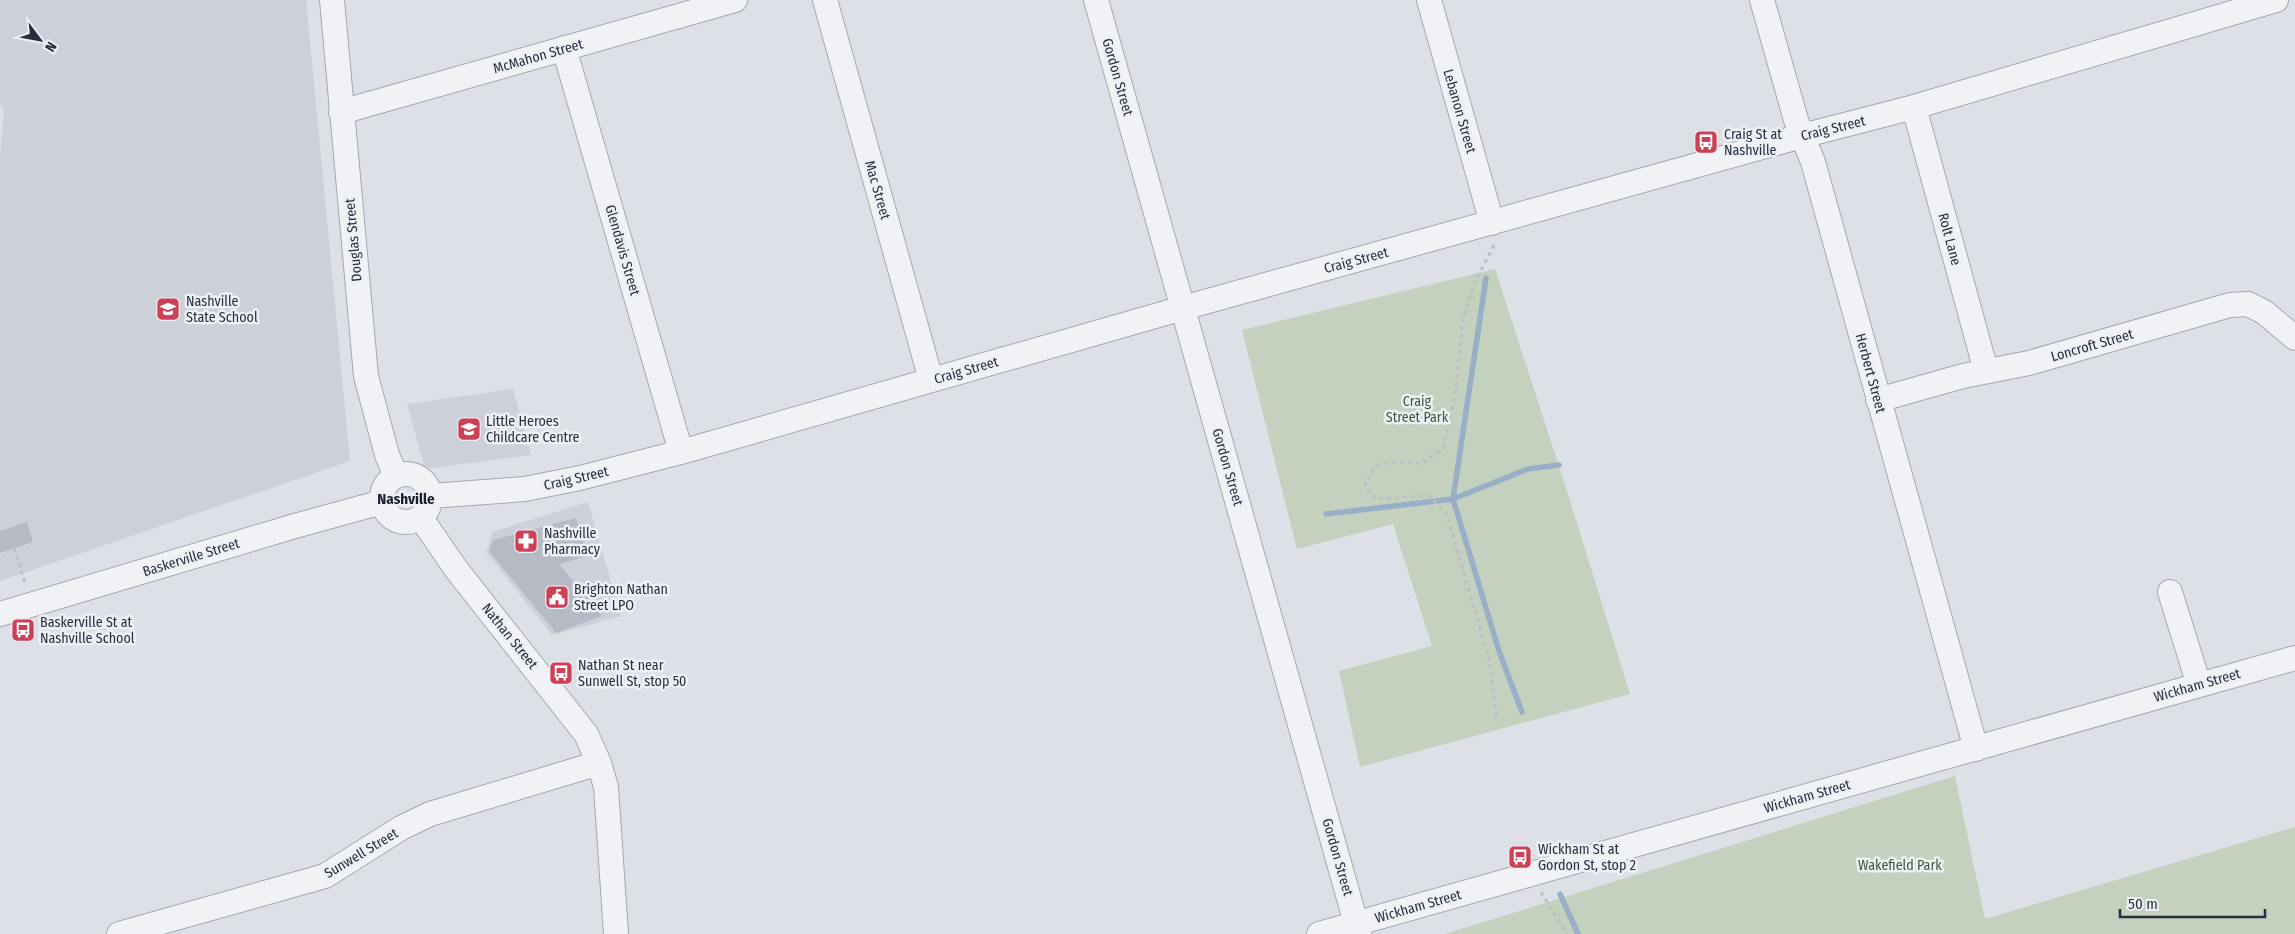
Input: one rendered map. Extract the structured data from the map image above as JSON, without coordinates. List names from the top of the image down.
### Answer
{
  "streets": {
    "street": [
      "McMahon Street",
      "Gordon Street",
      "Lebanon Street",
      "Craig Street",
      "Mac Street",
      "Rolt Lane",
      "Douglas Street",
      "Glendavis Street",
      "Loncroft Street",
      "Herbert Street",
      "Baskerville Street",
      "Nathan Street",
      "Wickham Street",
      "Sunwell Street"
    ]
  },
  "crossings": [
    ["McMahon Street", "Douglas Street"],
    ["McMahon Street", "Glendavis Street"],
    ["Gordon Street", "Craig Street"],
    ["Gordon Street", "Wickham Street"],
    ["Lebanon Street", "Craig Street"],
    ["Craig Street", "Mac Street"],
    ["Craig Street", "Rolt Lane"],
    ["Craig Street", "Douglas Street"],
    ["Craig Street", "Glendavis Street"],
    ["Craig Street", "Herbert Street"],
    ["Craig Street", "Baskerville Street"],
    ["Craig Street", "Nathan Street"],
    ["Rolt Lane", "Loncroft Street"],
    ["Douglas Street", "Baskerville Street"],
    ["Douglas Street", "Nathan Street"],
    ["Loncroft Street", "Herbert Street"],
    ["Herbert Street", "Wickham Street"],
    ["Baskerville Street", "Nathan Street"],
    ["Nathan Street", "Sunwell Street"]
  ],
  "districts": ["Nashville"],
  "parks": ["Craig Street Park", "Wakefield Park"],
  "places": {
    "bus stop": [
      "Craig St at Nashville",
      "Baskerville St at Nashville School",
      "Nathan St near Sunwell St, stop 50",
      "Wickham St at Gordon St, stop 2"
    ],
    "school or university": ["Nashville State School", "Little Heroes Childcare Centre"],
    "pharmacy": ["Nashville Pharmacy"],
    "public building": ["Brighton Nathan Street LPO"]
  },
  "scale_bar": "50 m",
  "north": "bottom right"
}
